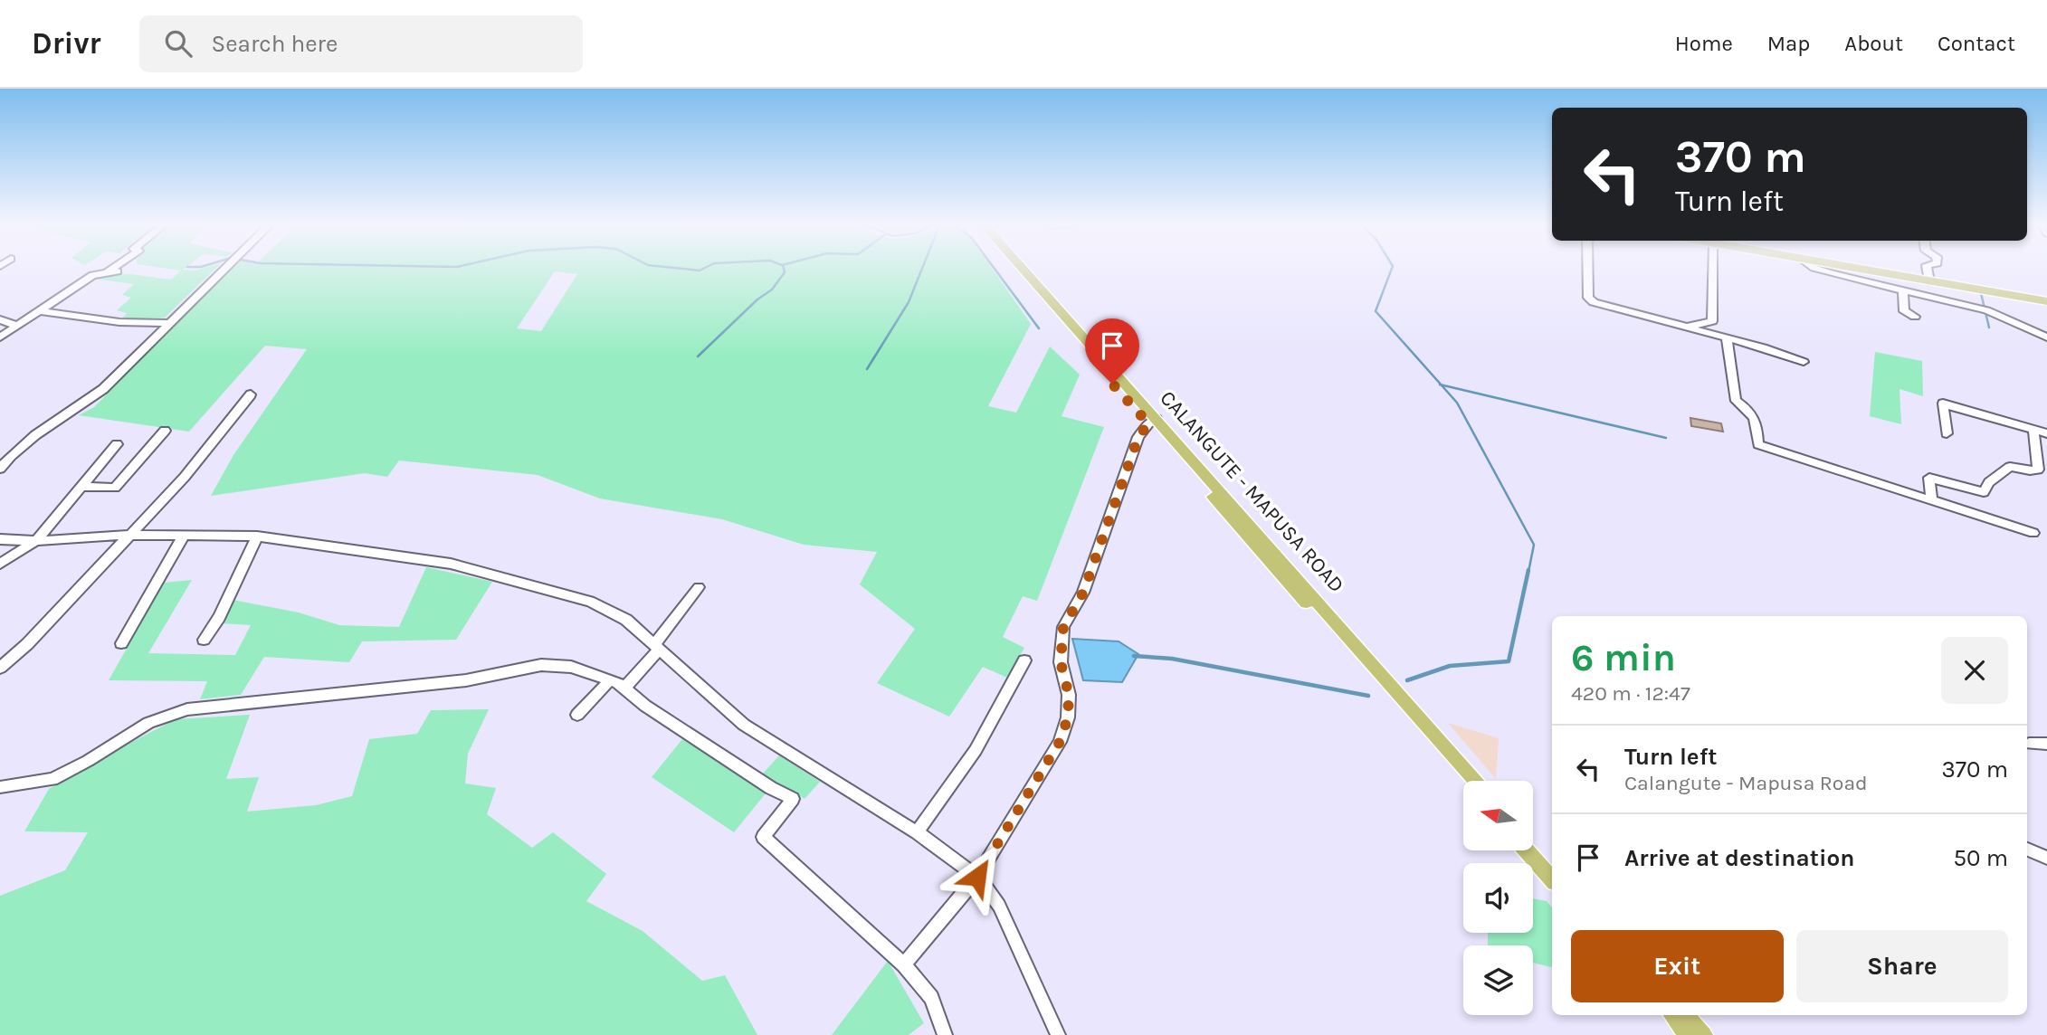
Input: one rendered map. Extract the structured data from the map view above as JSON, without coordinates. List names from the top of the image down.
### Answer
{
  "streets": {
    "main road": ["CALANGUTE - MAPUSA ROAD"]
  },
  "north": "left",
  "page": {
    "header": "Drivr",
    "search": "Search here",
    "nav": [
      "Home",
      "Map",
      "About",
      "Contact"
    ],
    "turn": ["370 m", "Turn left"],
    "heading": ["6 min", "420 m · 12:47"],
    "list": [
      {
        "name": "Turn left",
        "note": "Calangute - Mapusa Road",
        "value": "370 m"
      },
      {
        "name": "Arrive at destination",
        "value": "50 m"
      }
    ],
    "buttons": ["Exit", "Share"]
  }
}
